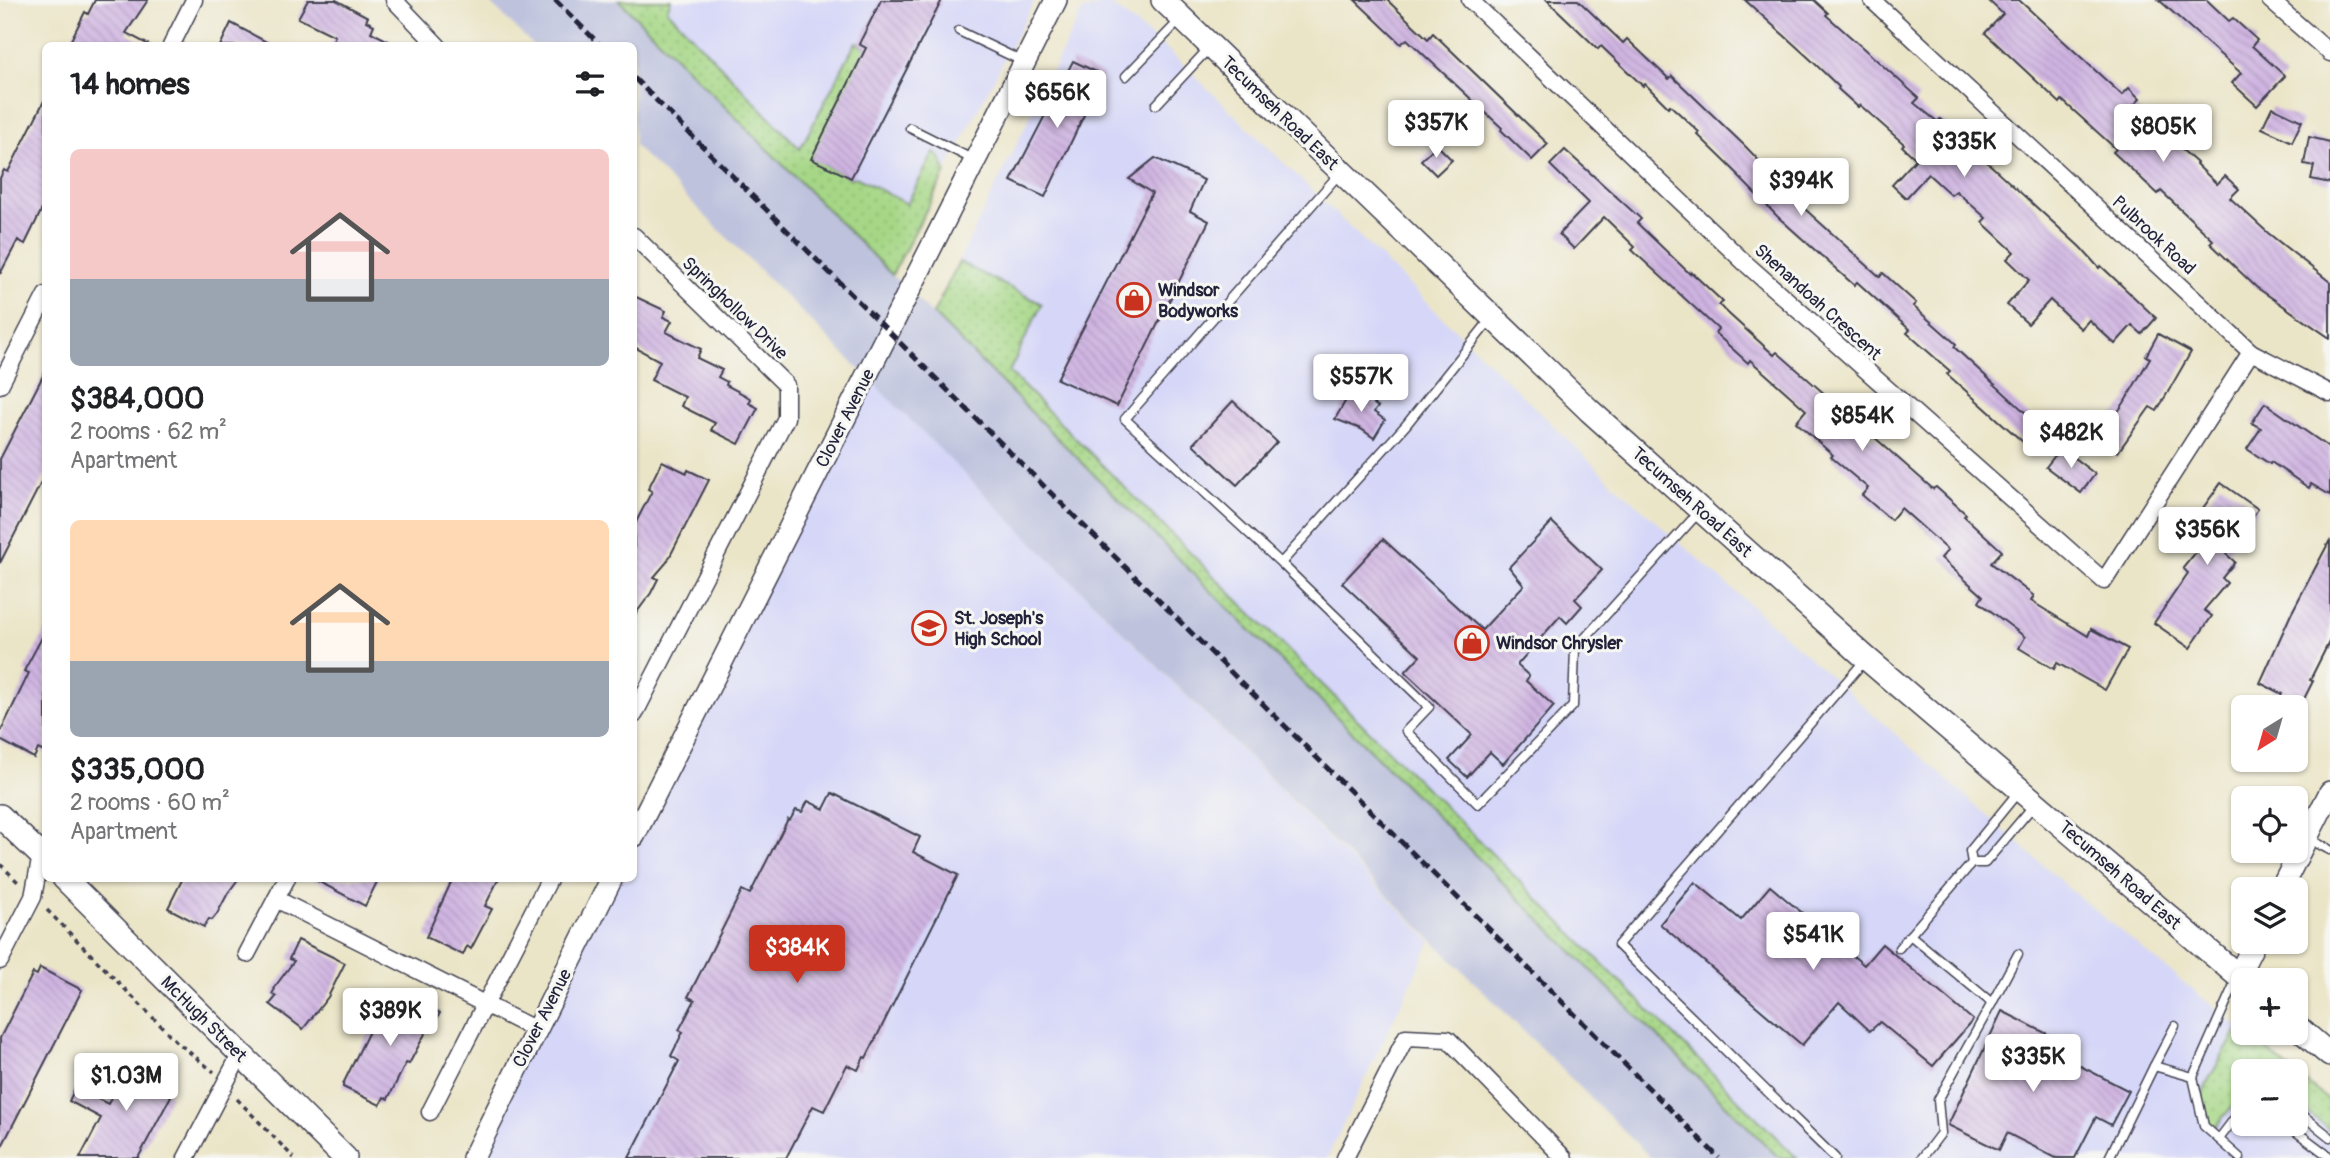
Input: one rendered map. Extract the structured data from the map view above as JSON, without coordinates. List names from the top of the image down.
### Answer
{
  "streets": {
    "main road": ["Tecumseh Road East", "McHugh Street"],
    "street": [
      "Pulbrook Road",
      "Shenandoah Crescent",
      "Springhollow Drive",
      "Clover Avenue"
    ]
  },
  "crossings": [
    ["Pulbrook Road", "Shenandoah Crescent"]
  ],
  "places": {
    "shop": ["Windsor Bodyworks", "Windsor Chrysler"],
    "school or university": ["St. Joseph's High School"]
  },
  "north": "bottom left",
  "page": {
    "heading": "14 homes",
    "price": [
      "$656K",
      "$357K",
      "$805K",
      "$335K",
      "$394K",
      "$557K",
      "$854K",
      "$482K",
      "$356K",
      "$541K",
      "$384K",
      "$389K",
      "$335K",
      "$1.03M"
    ],
    "list": [
      {
        "name": "$384,000",
        "note": "2 rooms · 62 m² · Apartment"
      },
      {
        "name": "$335,000",
        "note": "2 rooms · 60 m² · Apartment"
      }
    ],
    "map_buttons": ["+", "−"]
  }
}
